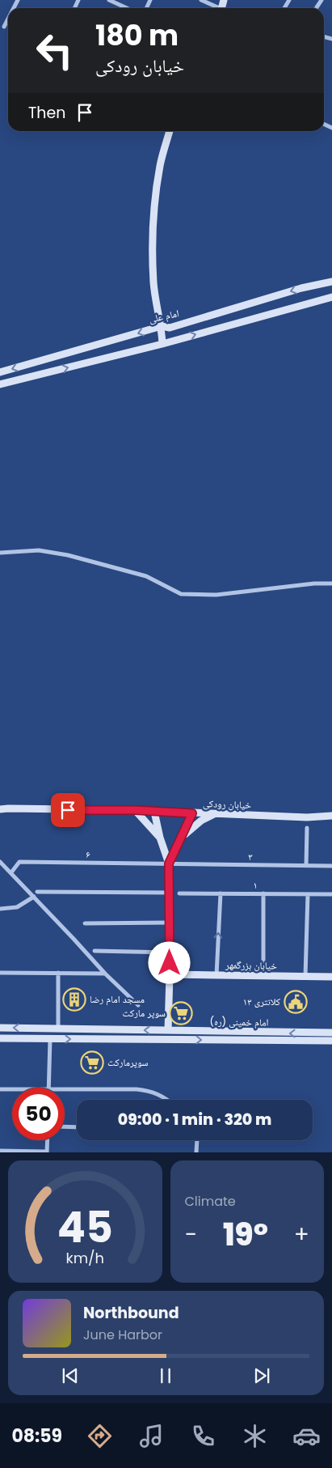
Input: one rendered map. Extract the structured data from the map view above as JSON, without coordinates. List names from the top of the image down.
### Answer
{
  "streets": {
    "main road": [
      "امام علی",
      "خیابان رودکی",
      "خیابان بزرگمهر",
      "امام خمینی (ره)"
    ],
    "street": ["۶", "۳", "۱"]
  },
  "crossings": [
    ["۶", "۳"]
  ],
  "places": {
    "building": ["مسجد امام رضا"],
    "public building": ["کلانتری ۱۳"],
    "supermarket": ["سوپر مارکت", "سوپرمارکت"]
  },
  "page": {
    "turn": ["180 m", "خیابان رودکی"],
    "then": "Then",
    "limit": "50",
    "trip": "09:00 · 1 min · 320 m",
    "tile": "Climate",
    "heat": ["−", "19°", "+"],
    "song": ["Northbound", "June Harbor"],
    "tabs": "08:59",
    "gauge": ["45", "km/h"]
  }
}
